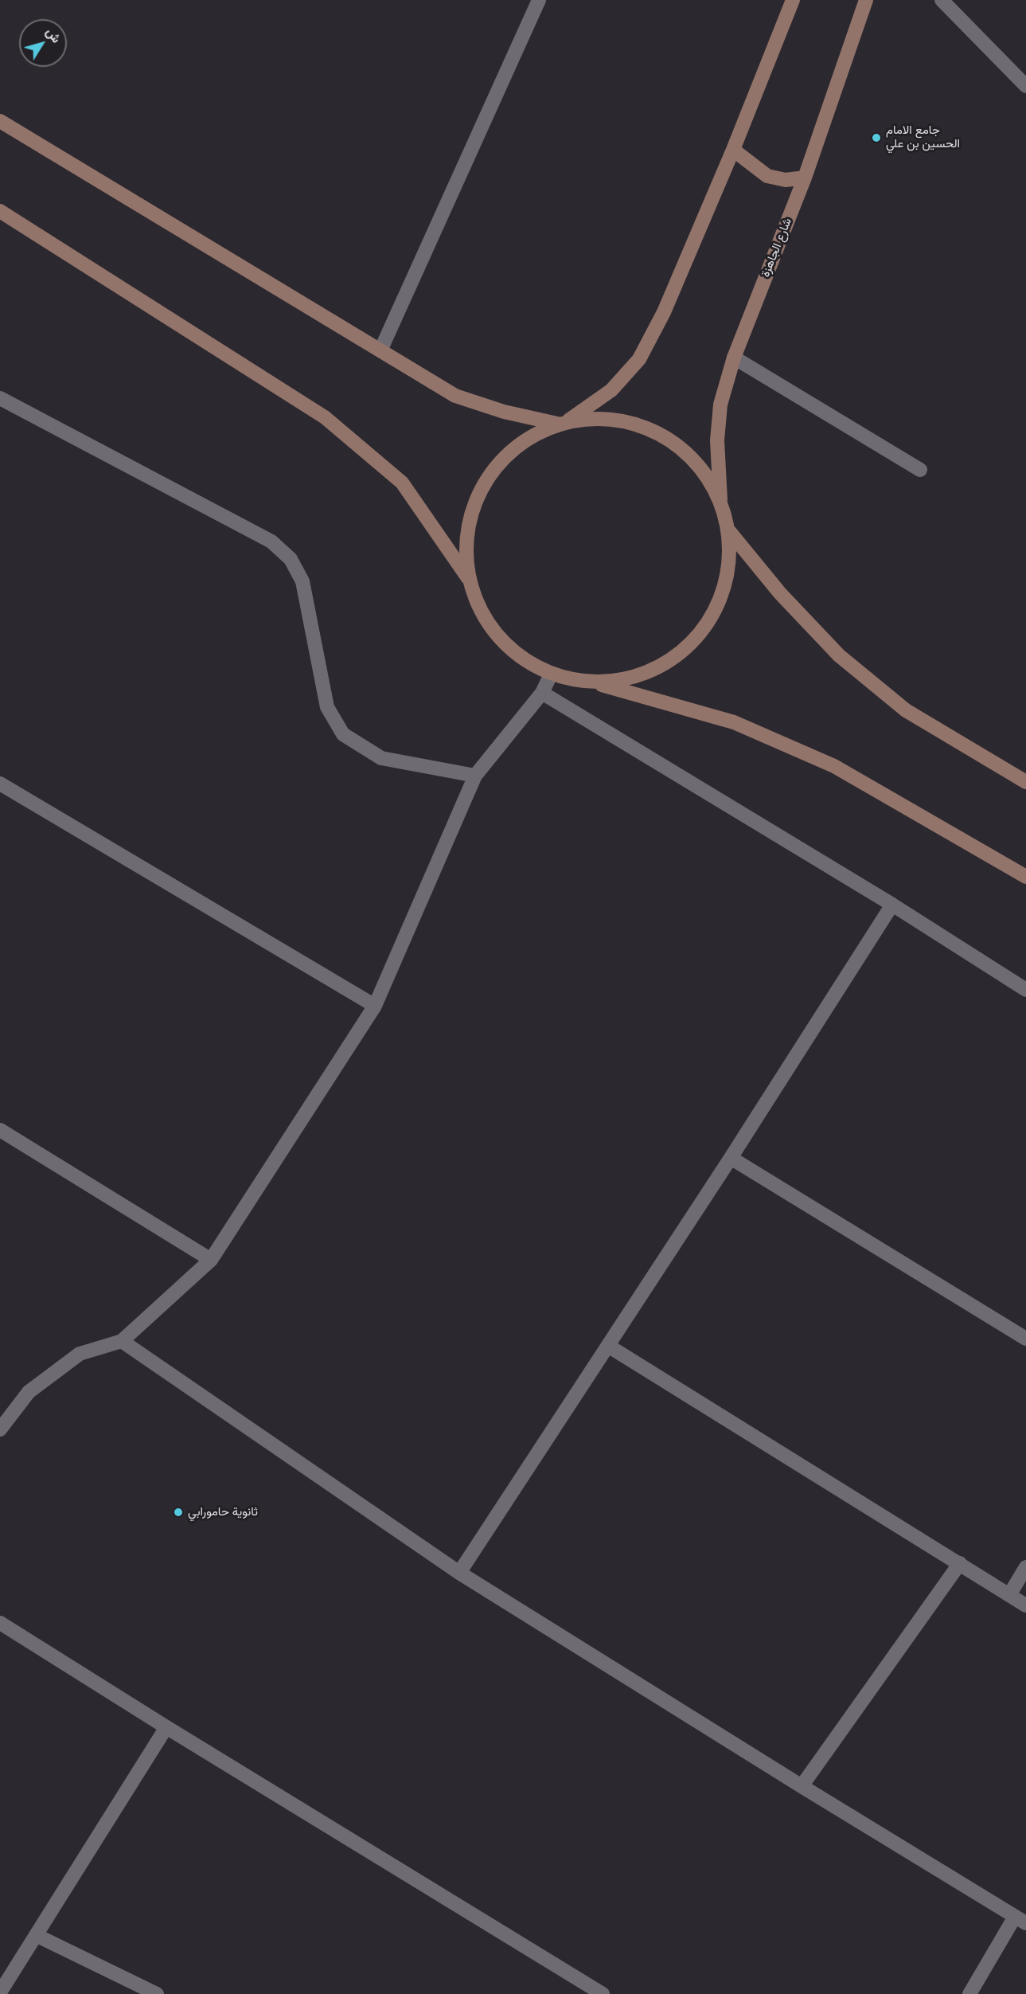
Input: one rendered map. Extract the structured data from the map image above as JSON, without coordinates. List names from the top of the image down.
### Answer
{
  "streets": {
    "street": ["شارع الجاهزة"]
  },
  "places": ["جامع الامام الحسين بن علي", "ثانوية حامورابي"],
  "north": "top right"
}
